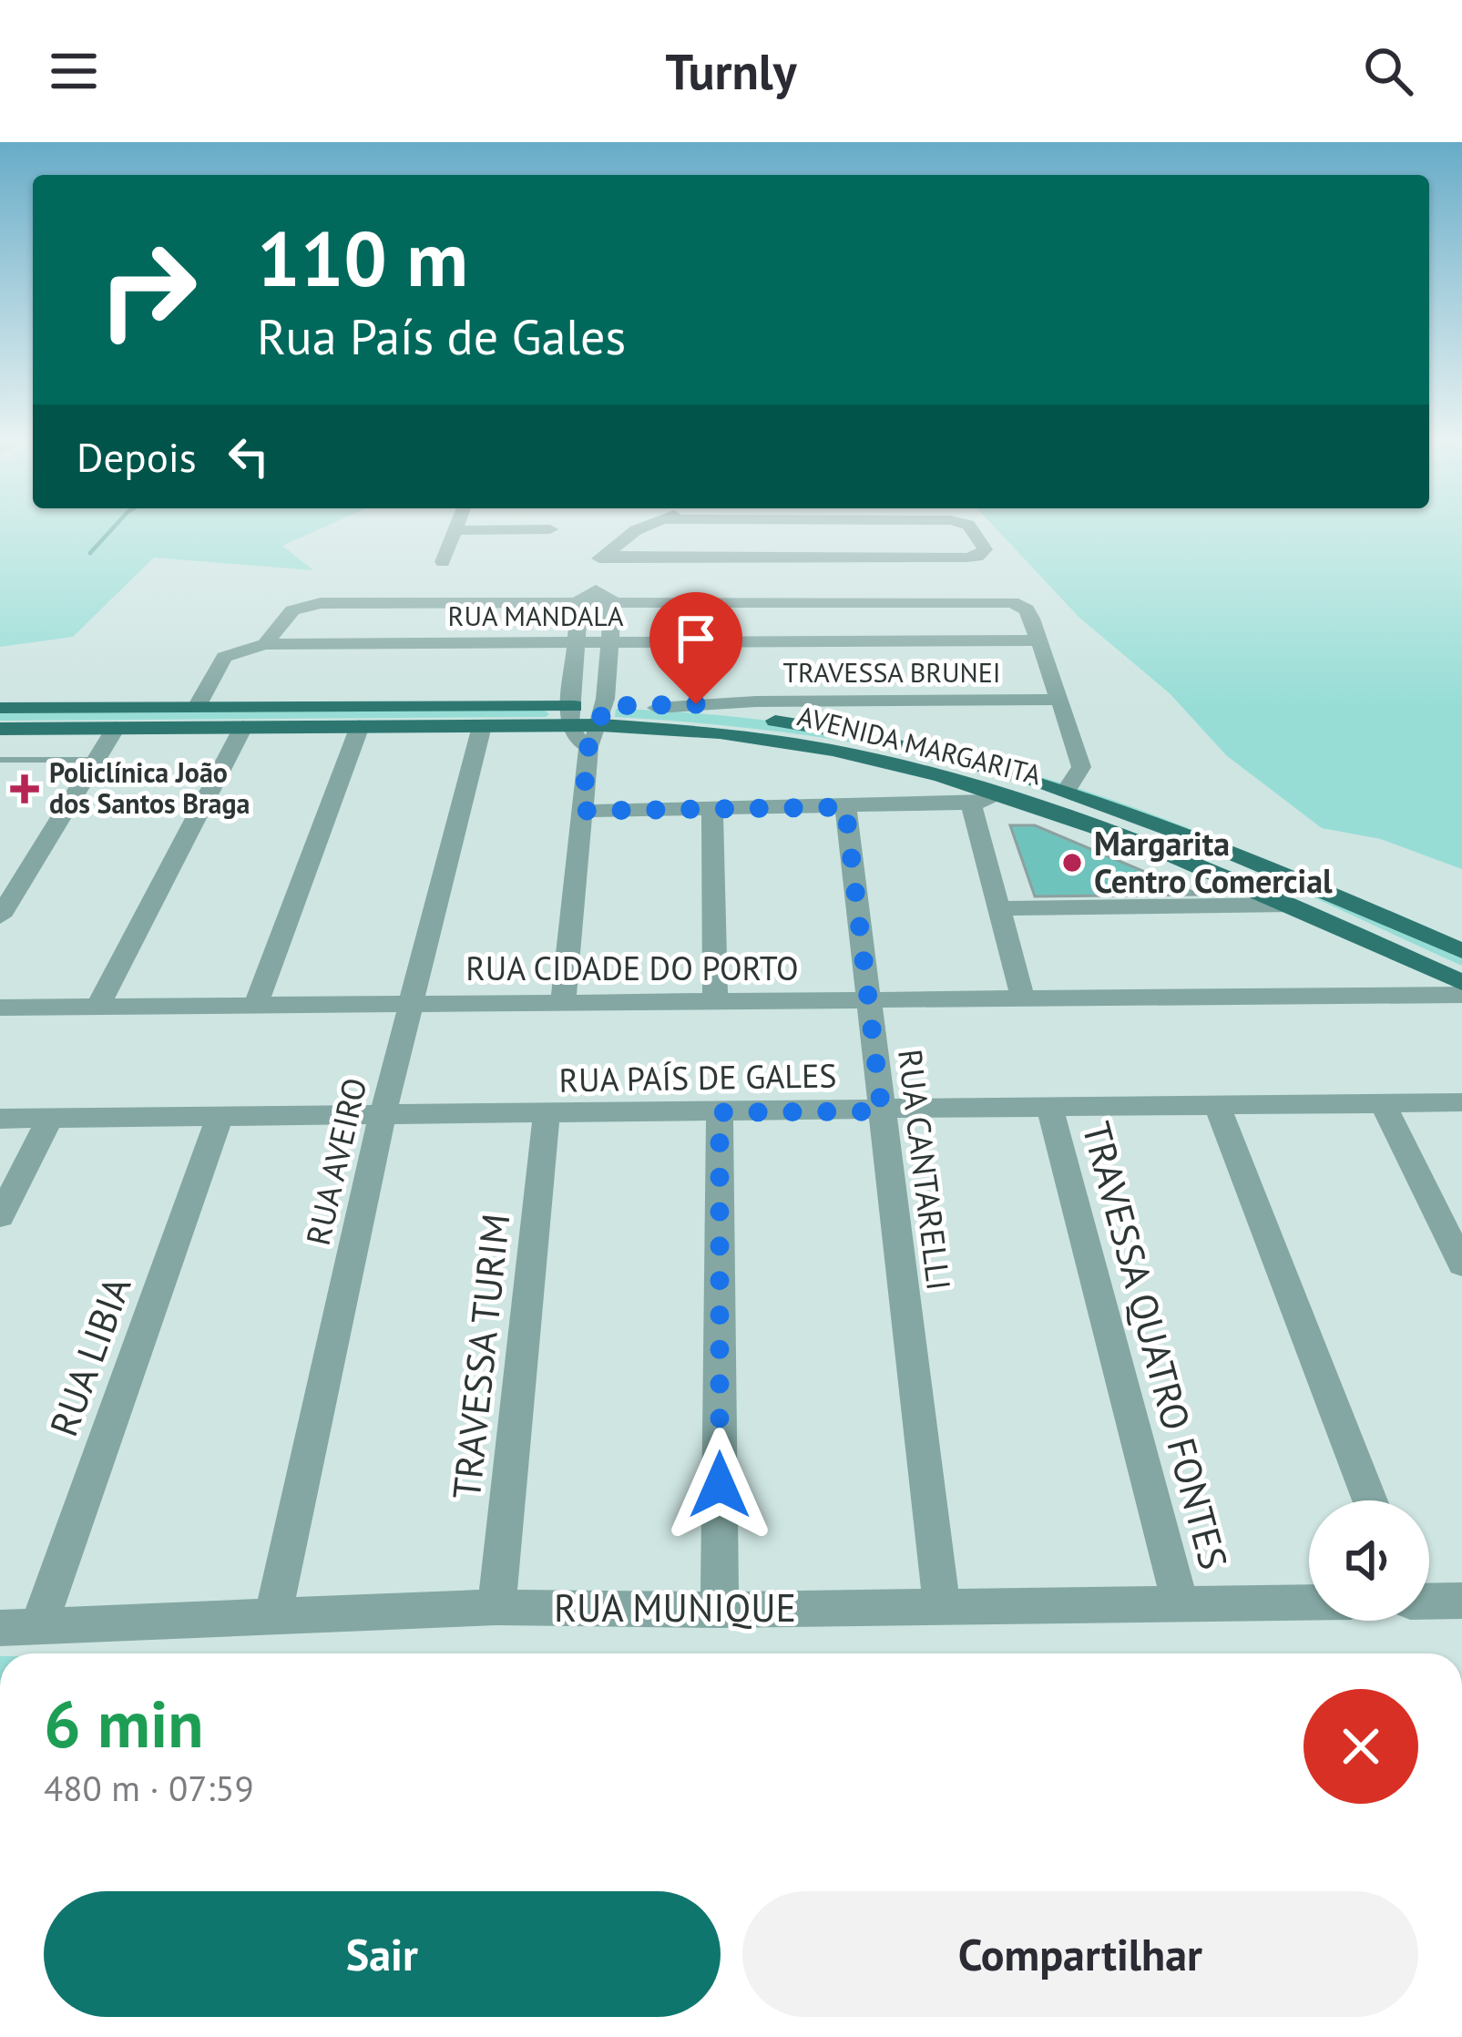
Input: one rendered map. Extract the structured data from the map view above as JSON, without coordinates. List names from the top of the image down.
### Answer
{
  "streets": {
    "main road": ["AVENIDA MARGARITA"],
    "street": [
      "RUA MANDALA",
      "TRAVESSA BRUNEI",
      "RUA CIDADE DO PORTO",
      "RUA PAÍS DE GALES",
      "RUA AVEIRO",
      "RUA CANTARELLI",
      "TRAVESSA QUATRO FONTES",
      "RUA LIBIA",
      "TRAVESSA TURIM",
      "RUA MUNIQUE"
    ]
  },
  "crossings": [
    ["RUA MANDALA", "AVENIDA MARGARITA"],
    ["TRAVESSA BRUNEI", "AVENIDA MARGARITA"],
    ["AVENIDA MARGARITA", "RUA AVEIRO"],
    ["RUA CIDADE DO PORTO", "RUA AVEIRO"],
    ["RUA CIDADE DO PORTO", "RUA CANTARELLI"],
    ["RUA PAÍS DE GALES", "RUA AVEIRO"],
    ["RUA PAÍS DE GALES", "RUA CANTARELLI"],
    ["RUA PAÍS DE GALES", "TRAVESSA QUATRO FONTES"],
    ["RUA PAÍS DE GALES", "RUA LIBIA"],
    ["RUA PAÍS DE GALES", "TRAVESSA TURIM"],
    ["RUA AVEIRO", "RUA MUNIQUE"],
    ["RUA CANTARELLI", "RUA MUNIQUE"],
    ["TRAVESSA QUATRO FONTES", "RUA MUNIQUE"],
    ["RUA LIBIA", "RUA MUNIQUE"],
    ["TRAVESSA TURIM", "RUA MUNIQUE"]
  ],
  "places": {
    "health": ["Policlínica João dos Santos Braga"],
    "other": ["Margarita Centro Comercial"]
  },
  "page": {
    "header": "Turnly",
    "turn": ["110 m", "Rua País de Gales"],
    "then": "Depois",
    "heading": ["6 min", "480 m · 07:59"],
    "buttons": ["Sair", "Compartilhar"]
  }
}
